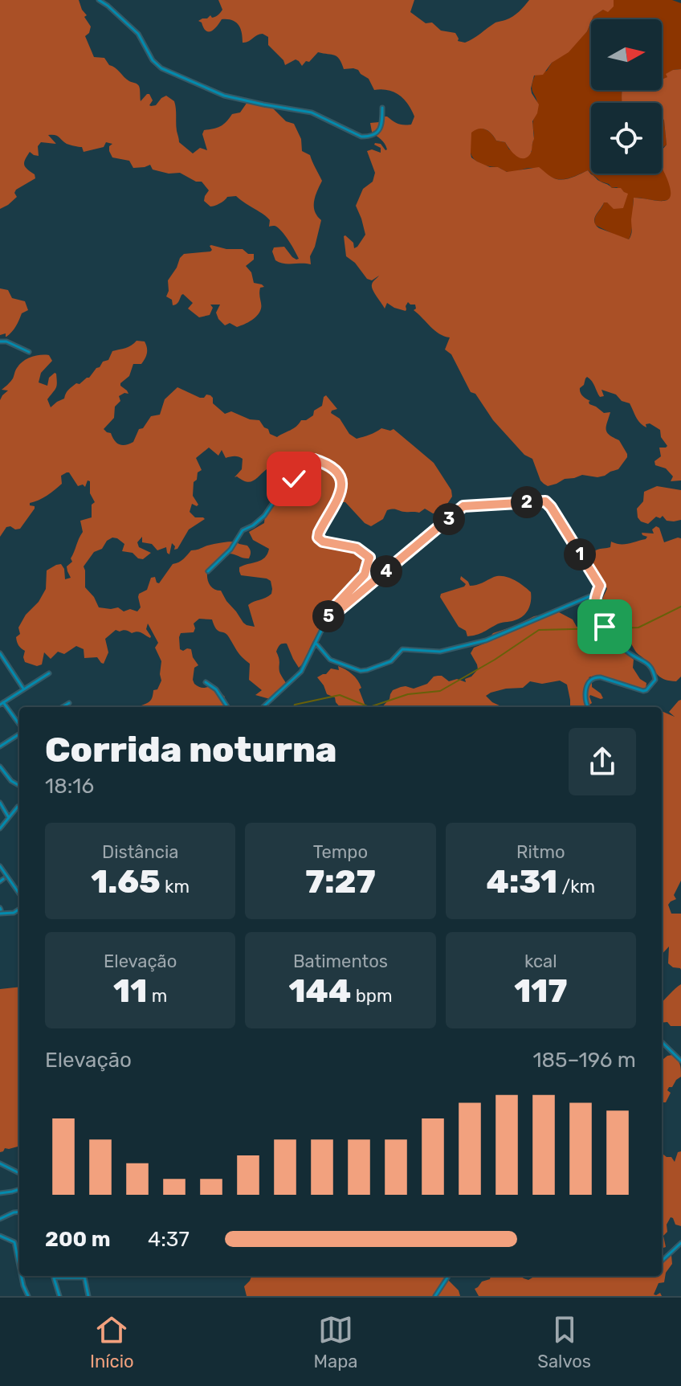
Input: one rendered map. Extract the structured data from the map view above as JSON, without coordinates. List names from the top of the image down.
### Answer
{
  "north": "right",
  "page": {
    "pins": [
      "2",
      "3",
      "1",
      "4",
      "5"
    ],
    "heading": ["Corrida noturna", "18:16"],
    "stats": [
      ["Distância", "1.65 km"],
      ["Tempo", "7:27"],
      ["Ritmo", "4:31 /km"],
      ["Elevação", "11 m"],
      ["Batimentos", "144 bpm"],
      ["kcal", "117"]
    ],
    "chart": ["Elevação", "185–196 m"],
    "list": [
      {
        "name": "200 m",
        "note": "4:37"
      }
    ],
    "tabs": ["Início", "Mapa", "Salvos"]
  }
}
